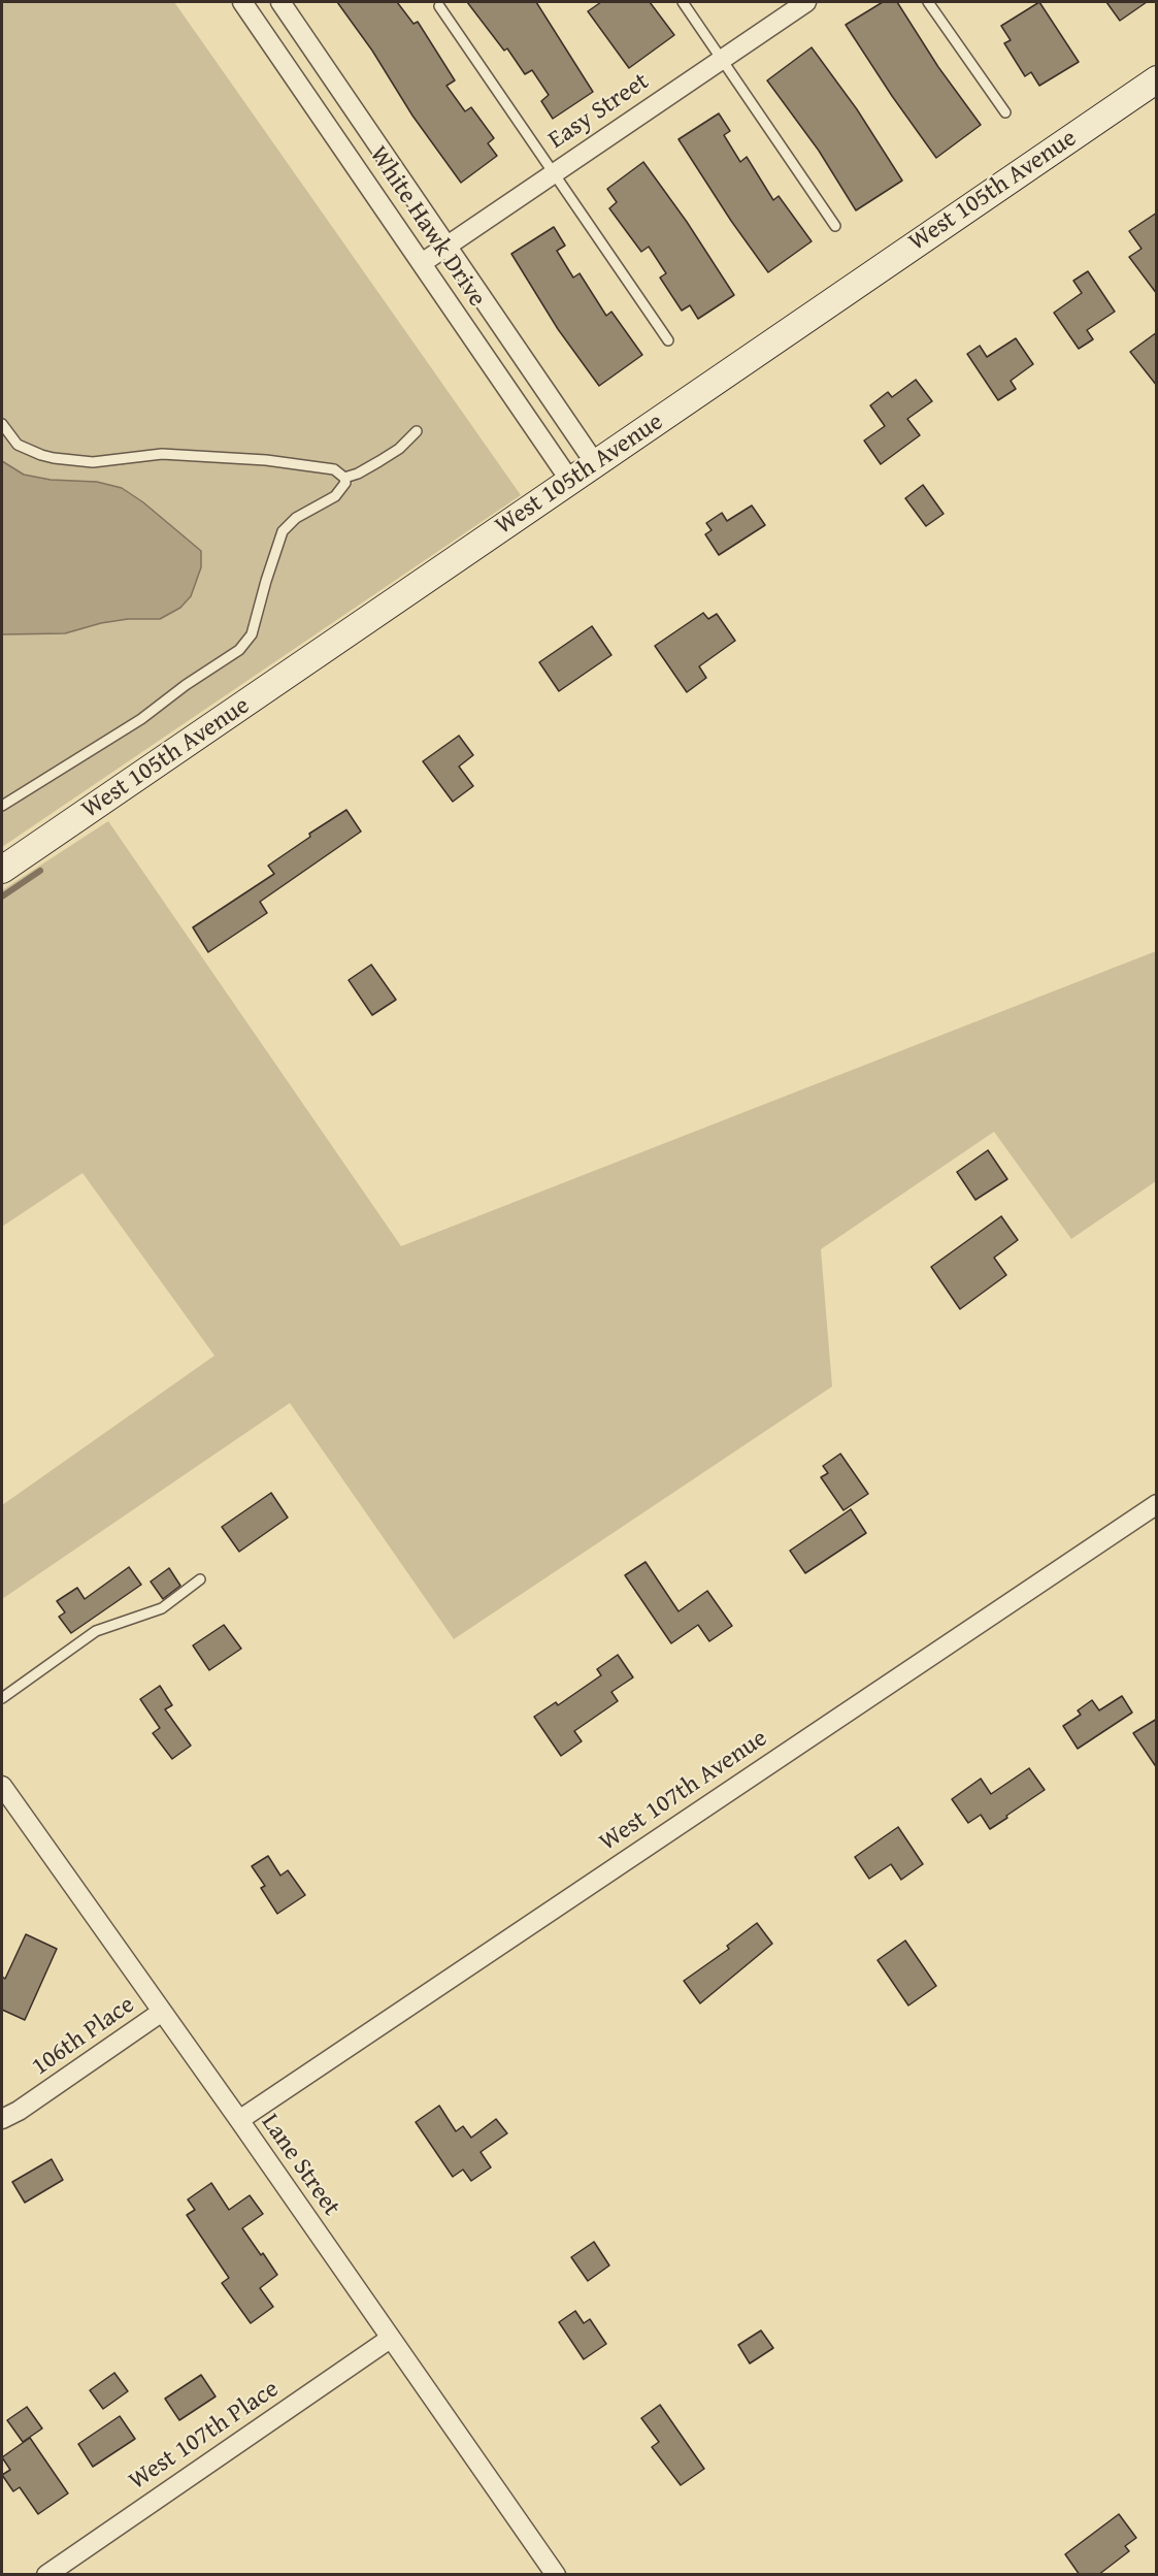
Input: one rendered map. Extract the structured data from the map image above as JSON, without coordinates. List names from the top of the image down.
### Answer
{
  "streets": {
    "street": [
      "Easy Street",
      "West 105th Avenue",
      "White Hawk Drive",
      "West 107th Avenue",
      "106th Place",
      "Lane Street",
      "West 107th Place"
    ]
  },
  "crossings": [
    ["Easy Street", "White Hawk Drive"],
    ["West 105th Avenue", "White Hawk Drive"],
    ["West 107th Avenue", "Lane Street"],
    ["106th Place", "Lane Street"],
    ["Lane Street", "West 107th Place"]
  ]
}
